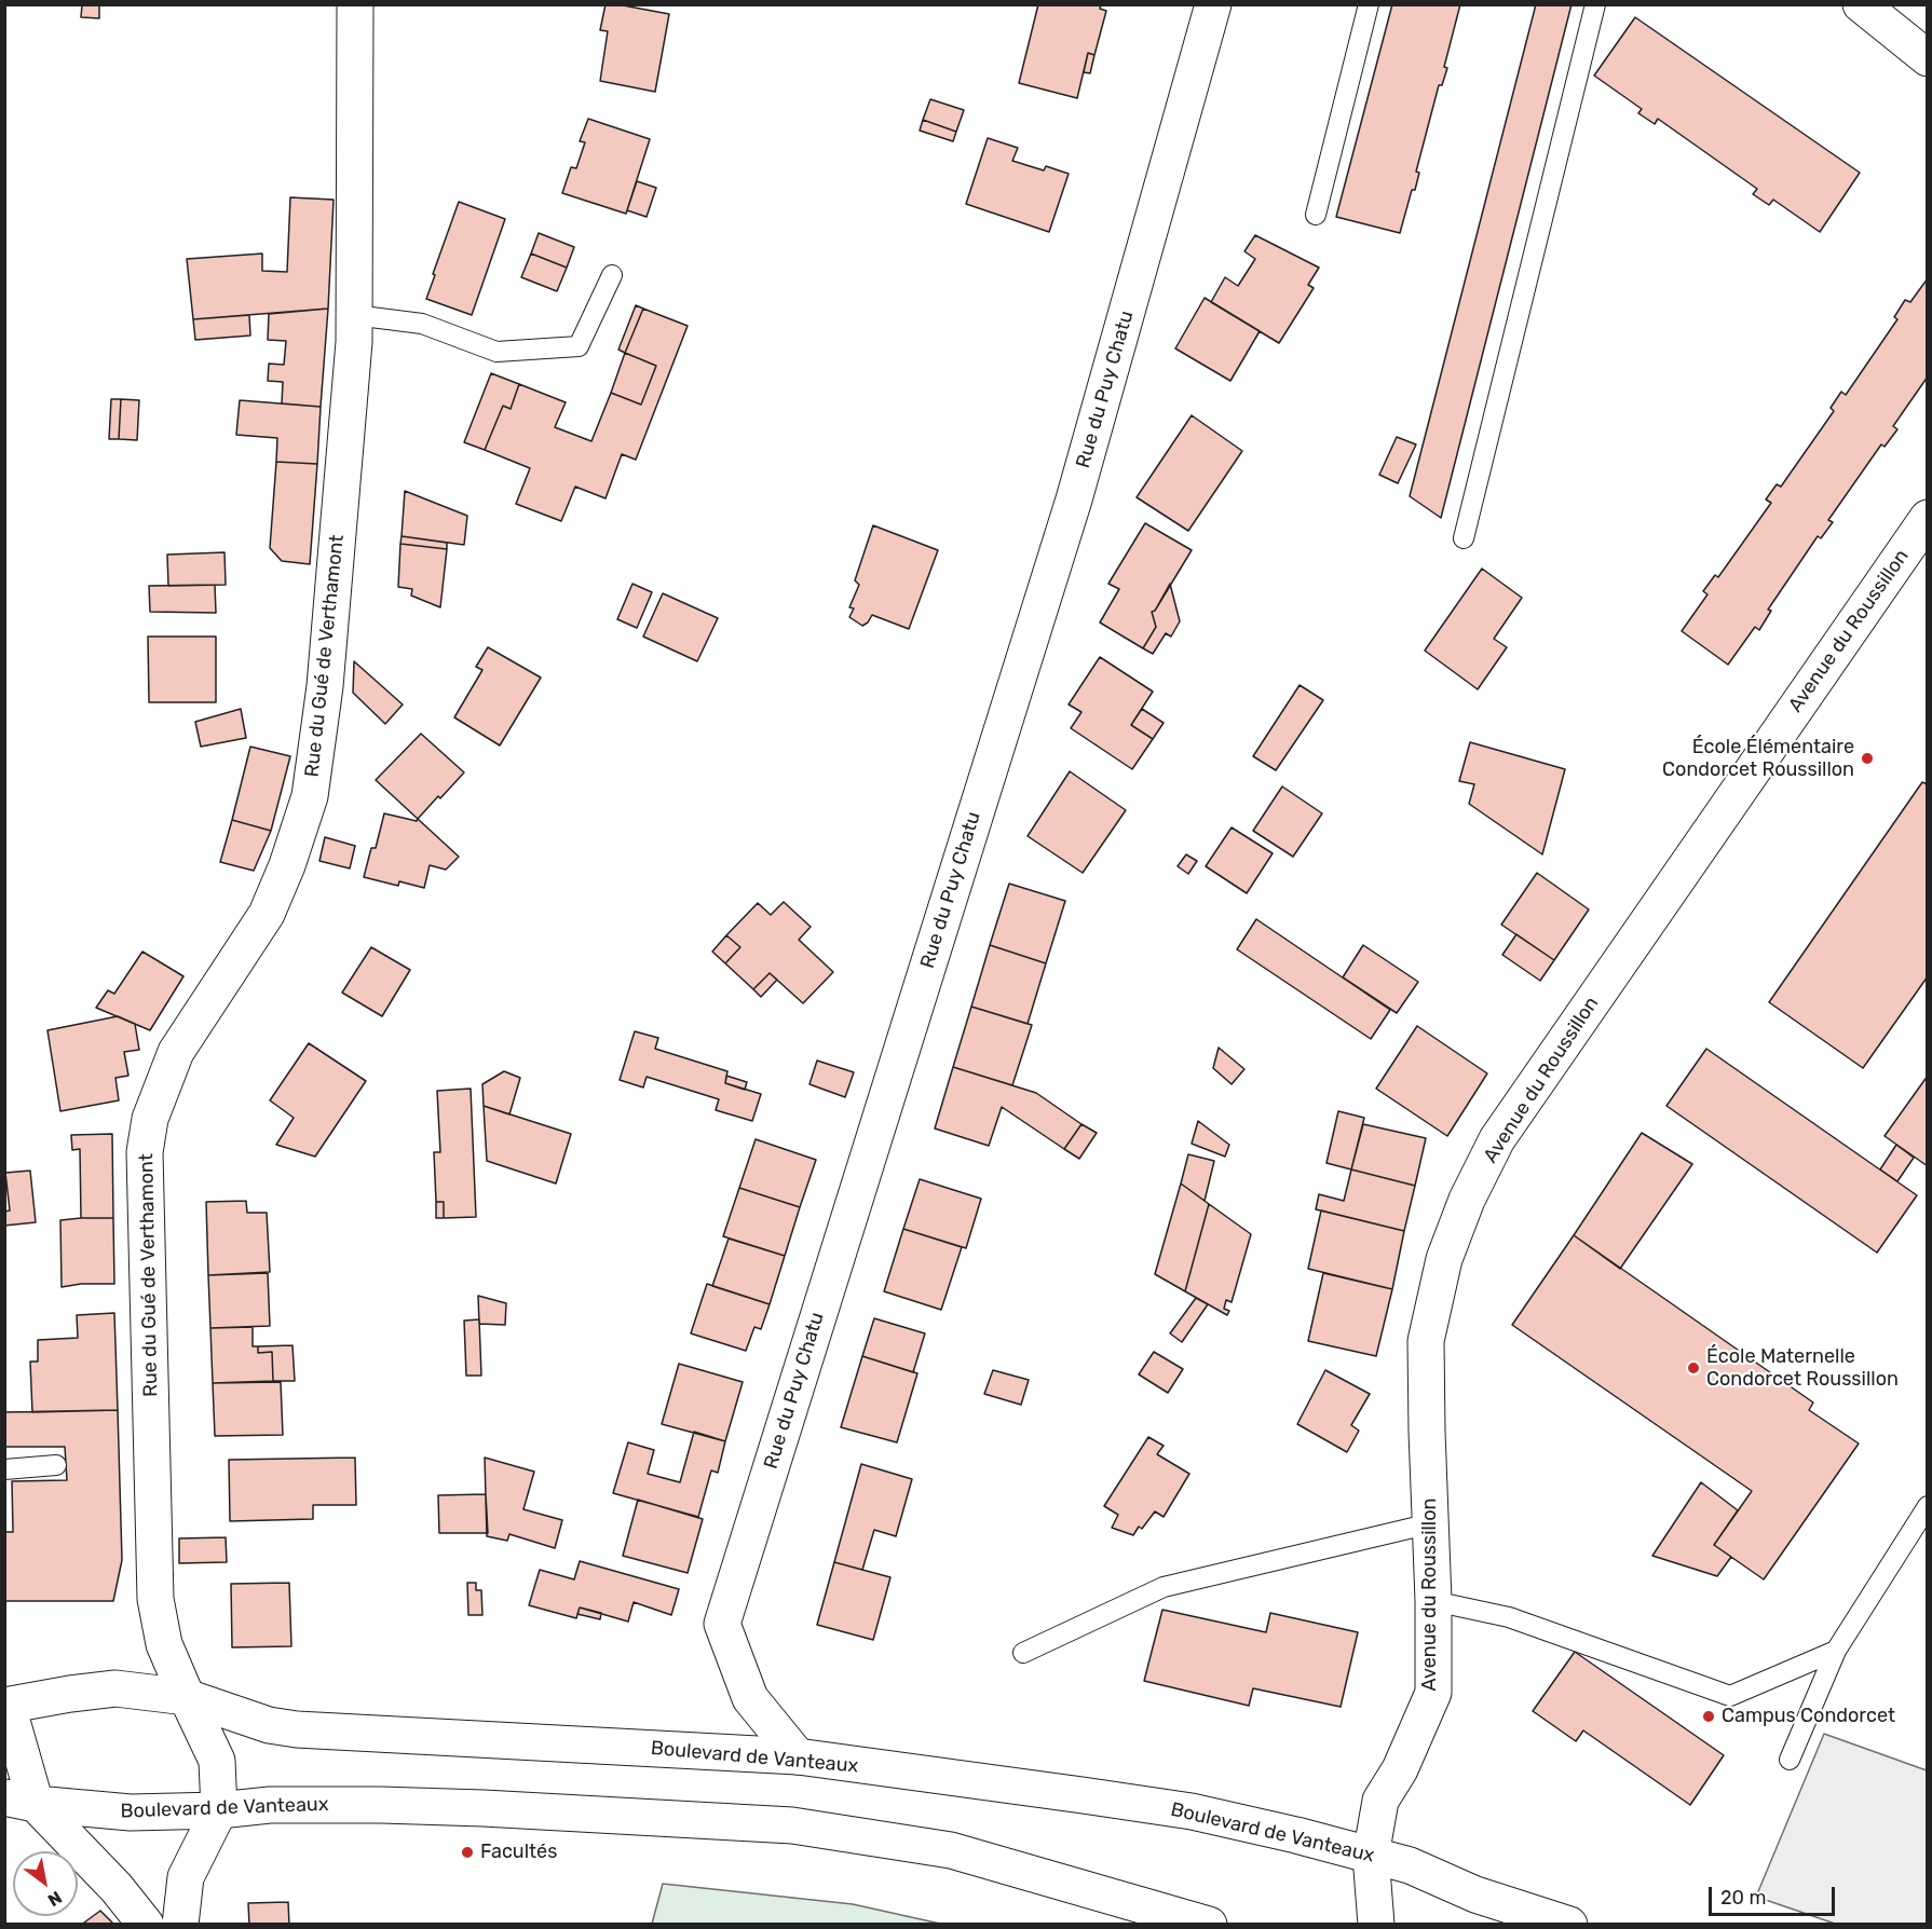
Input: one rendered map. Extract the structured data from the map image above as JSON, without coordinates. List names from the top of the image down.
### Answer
{
  "streets": {
    "street": [
      "Rue du Puy Chatu",
      "Avenue du Roussillon",
      "Rue du Gué de Verthamont",
      "Boulevard de Vanteaux"
    ]
  },
  "crossings": [
    ["Rue du Puy Chatu", "Boulevard de Vanteaux"],
    ["Avenue du Roussillon", "Boulevard de Vanteaux"],
    ["Rue du Gué de Verthamont", "Boulevard de Vanteaux"]
  ],
  "places": [
    "École Élémentaire Condorcet Roussillon",
    "École Maternelle Condorcet Roussillon",
    "Campus Condorcet",
    "Facultés"
  ],
  "scale_bar": "20 m",
  "north": "bottom right"
}
